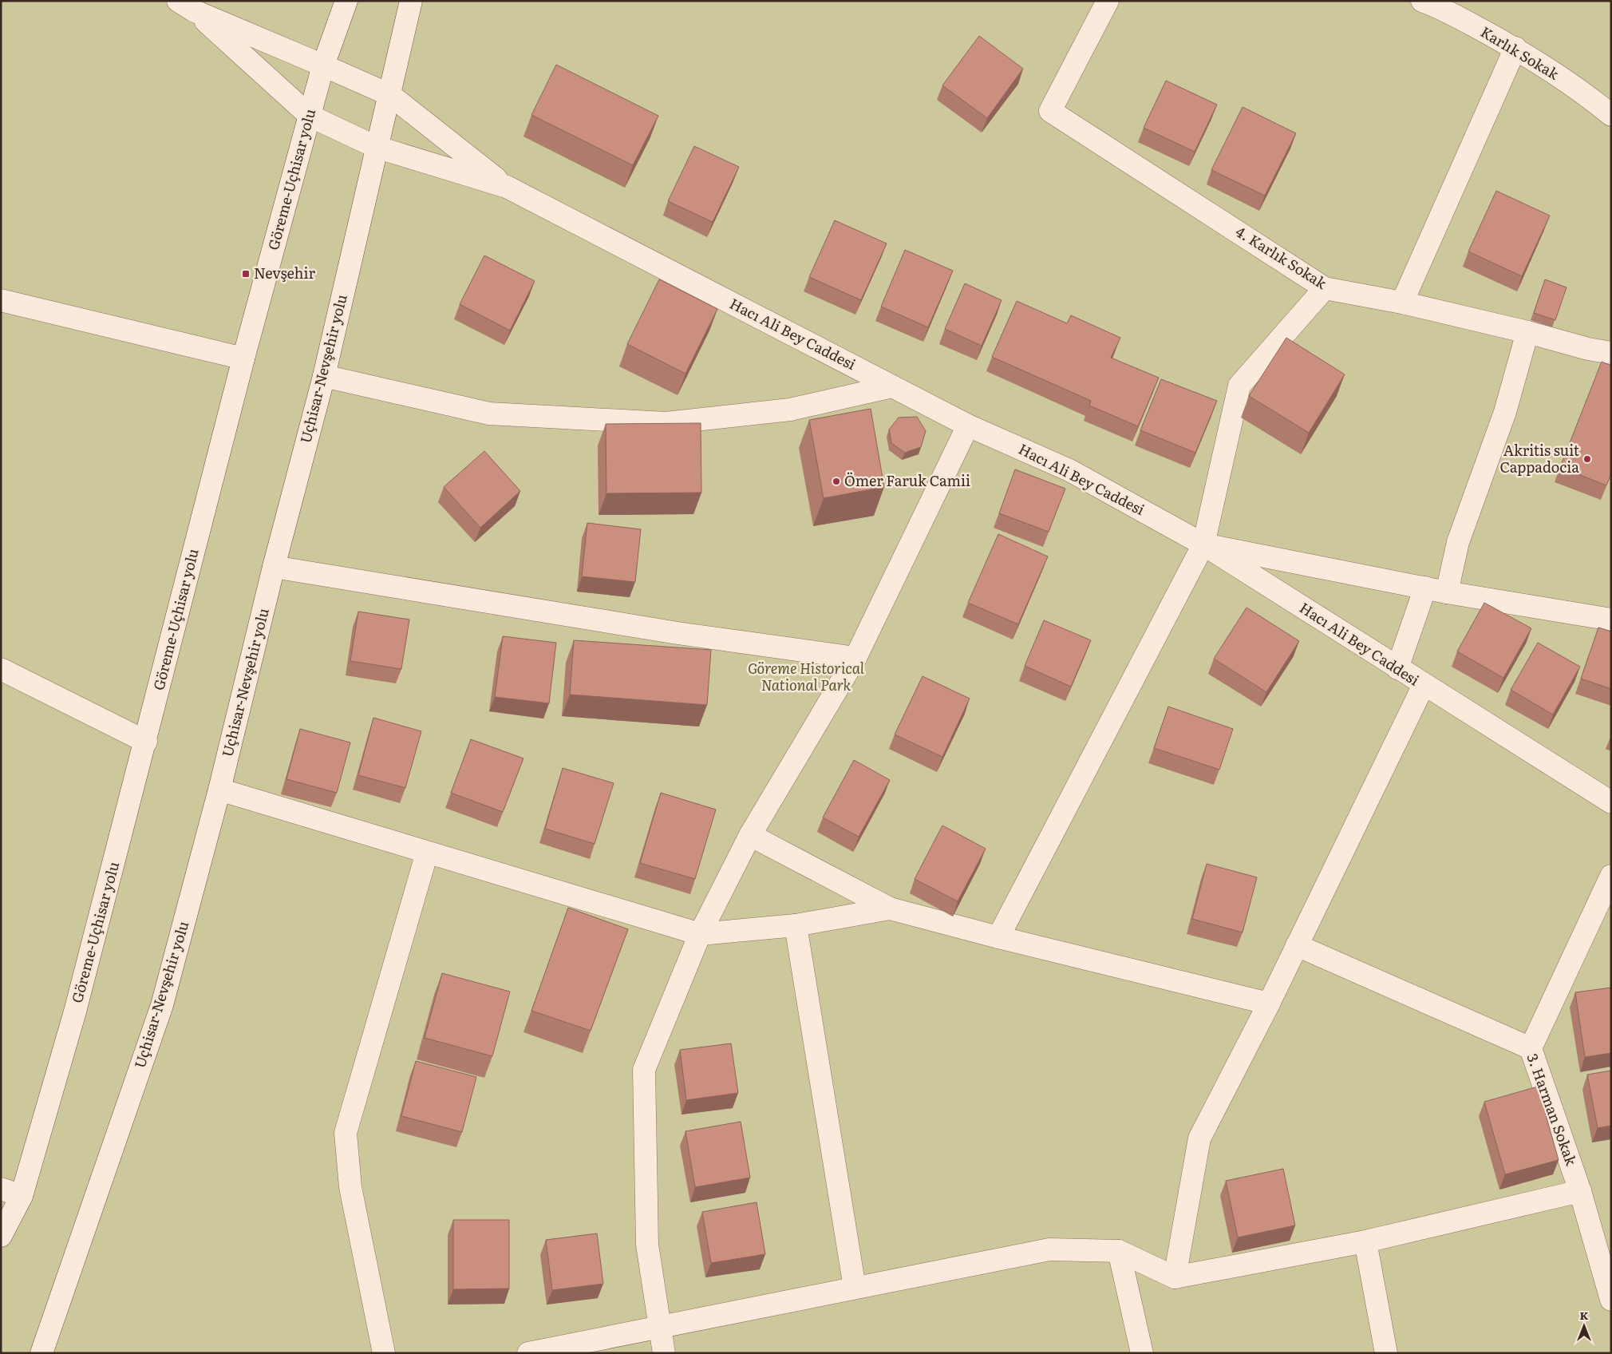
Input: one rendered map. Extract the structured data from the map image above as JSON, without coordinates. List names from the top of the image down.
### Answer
{
  "streets": {
    "street": [
      "Karlık Sokak",
      "Göreme-Uçhisar yolu",
      "4. Karlık Sokak",
      "Hacı Ali Bey Caddesi",
      "Uçhisar-Nevşehir yolu",
      "3. Harman Sokak"
    ]
  },
  "parks": ["Göreme Historical National Park"],
  "places": {
    "transit": ["Nevşehir"],
    "other": ["Akritis suit Cappadocia", "Ömer Faruk Camii"]
  },
  "north": "top"
}
